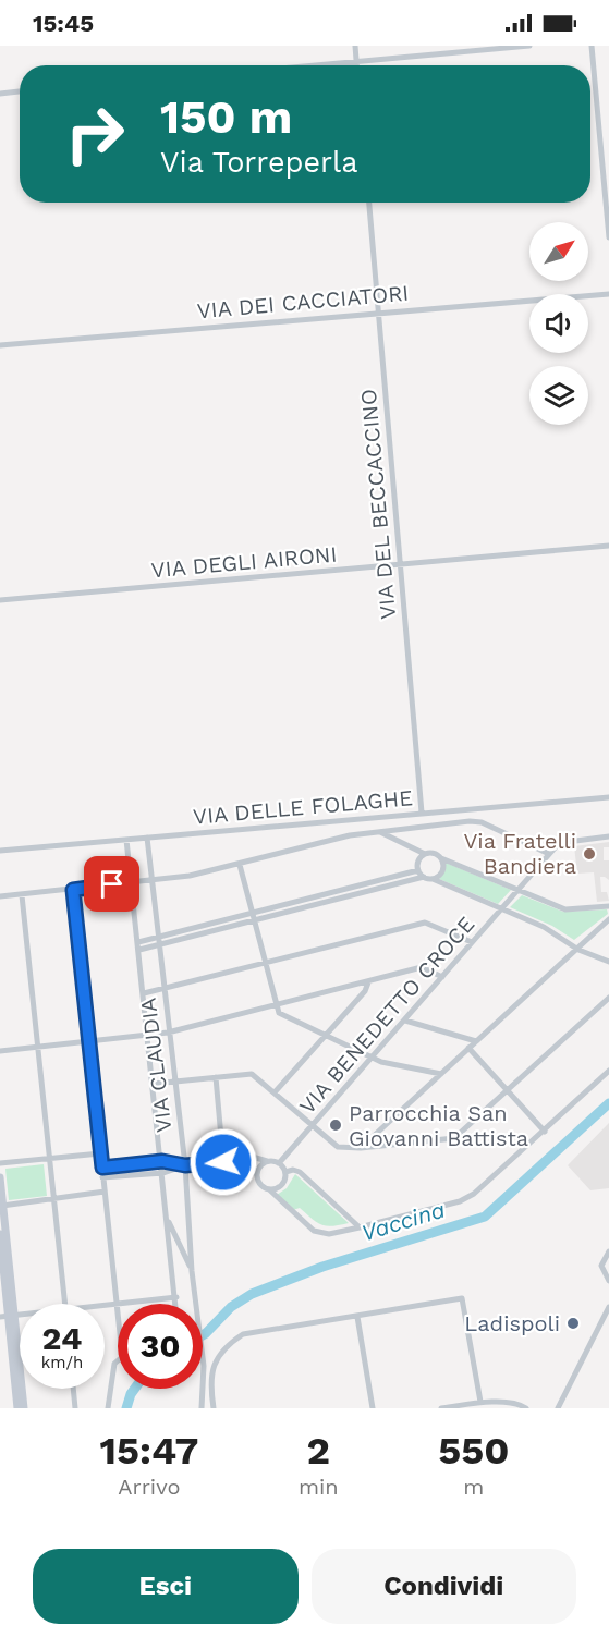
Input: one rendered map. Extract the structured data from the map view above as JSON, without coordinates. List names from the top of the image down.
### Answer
{
  "streets": {
    "street": [
      "VIA DEI CACCIATORI",
      "VIA DEL BECCACCINO",
      "VIA DEGLI AIRONI",
      "VIA DELLE FOLAGHE",
      "VIA BENEDETTO CROCE",
      "VIA CLAUDIA"
    ]
  },
  "crossings": [
    ["VIA DEI CACCIATORI", "VIA DEL BECCACCINO"],
    ["VIA DEL BECCACCINO", "VIA DEGLI AIRONI"],
    ["VIA DEL BECCACCINO", "VIA DELLE FOLAGHE"],
    ["VIA DELLE FOLAGHE", "VIA CLAUDIA"]
  ],
  "water": ["Vaccina"],
  "places": ["Via Fratelli Bandiera", "Parrocchia San Giovanni Battista", "Ladispoli"],
  "north": "top right",
  "page": {
    "status": "15:45",
    "turn": ["150 m", "Via Torreperla"],
    "speed": "24 km/h",
    "limit": "30",
    "eta": [
      "15:47",
      "Arrivo",
      "2",
      "min",
      "550",
      "m"
    ],
    "buttons": ["Esci", "Condividi"]
  }
}
